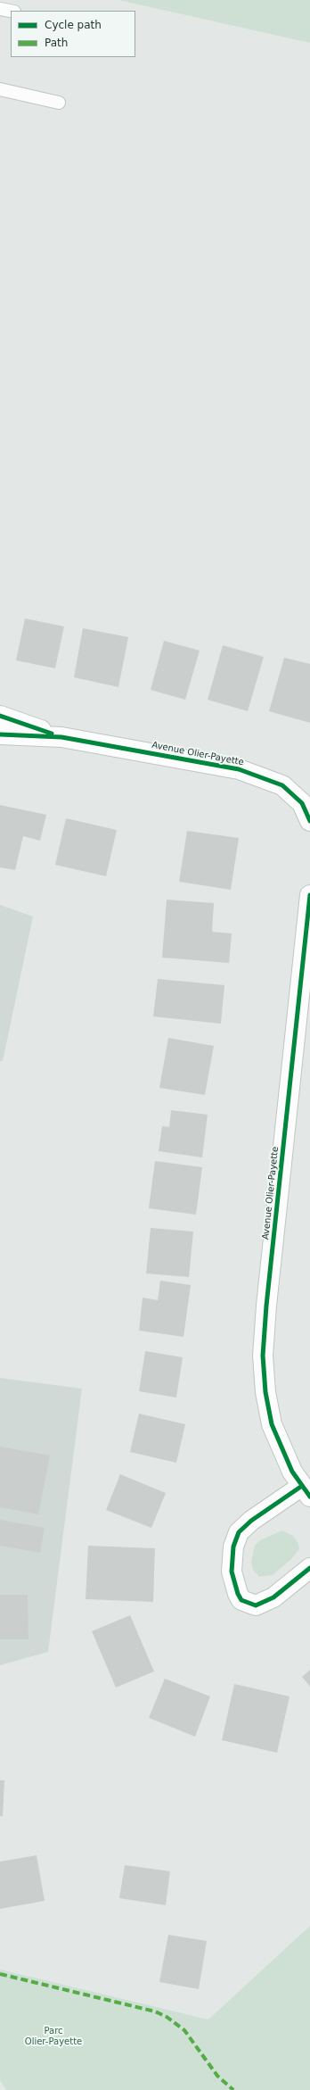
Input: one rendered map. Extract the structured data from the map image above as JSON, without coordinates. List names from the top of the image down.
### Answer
{
  "streets": {
    "street": ["Avenue Olier-Payette"]
  },
  "parks": ["Parc Olier-Payette"],
  "legend": ["Cycle path", "Path"]
}
